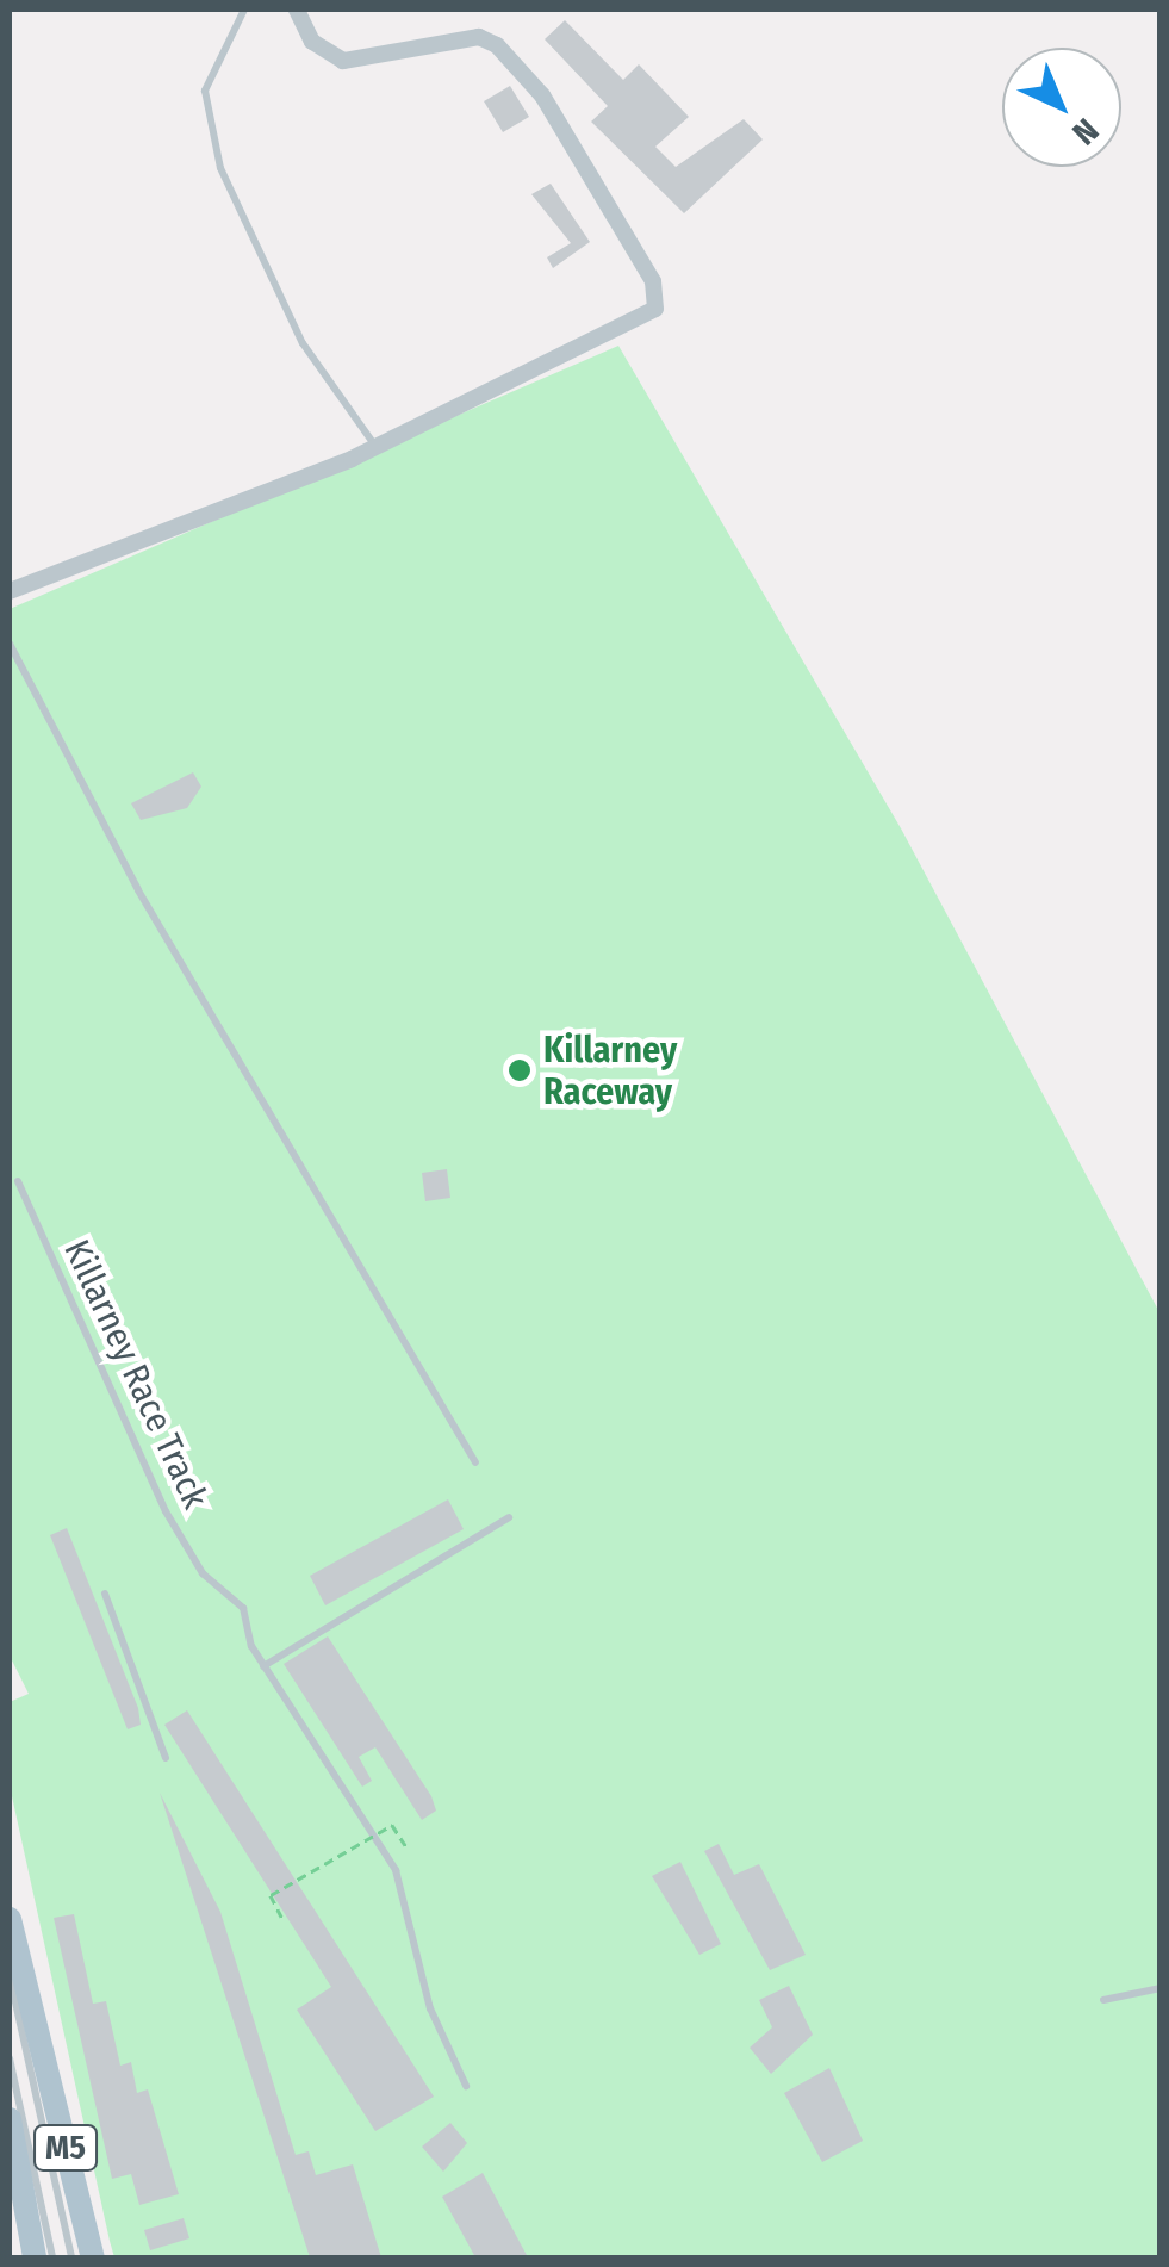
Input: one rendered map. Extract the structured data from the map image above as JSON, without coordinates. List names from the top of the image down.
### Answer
{
  "streets": {
    "main road": ["M5"],
    "lane": ["Killarney Race Track"]
  },
  "places": ["Killarney Raceway"],
  "north": "bottom right"
}
